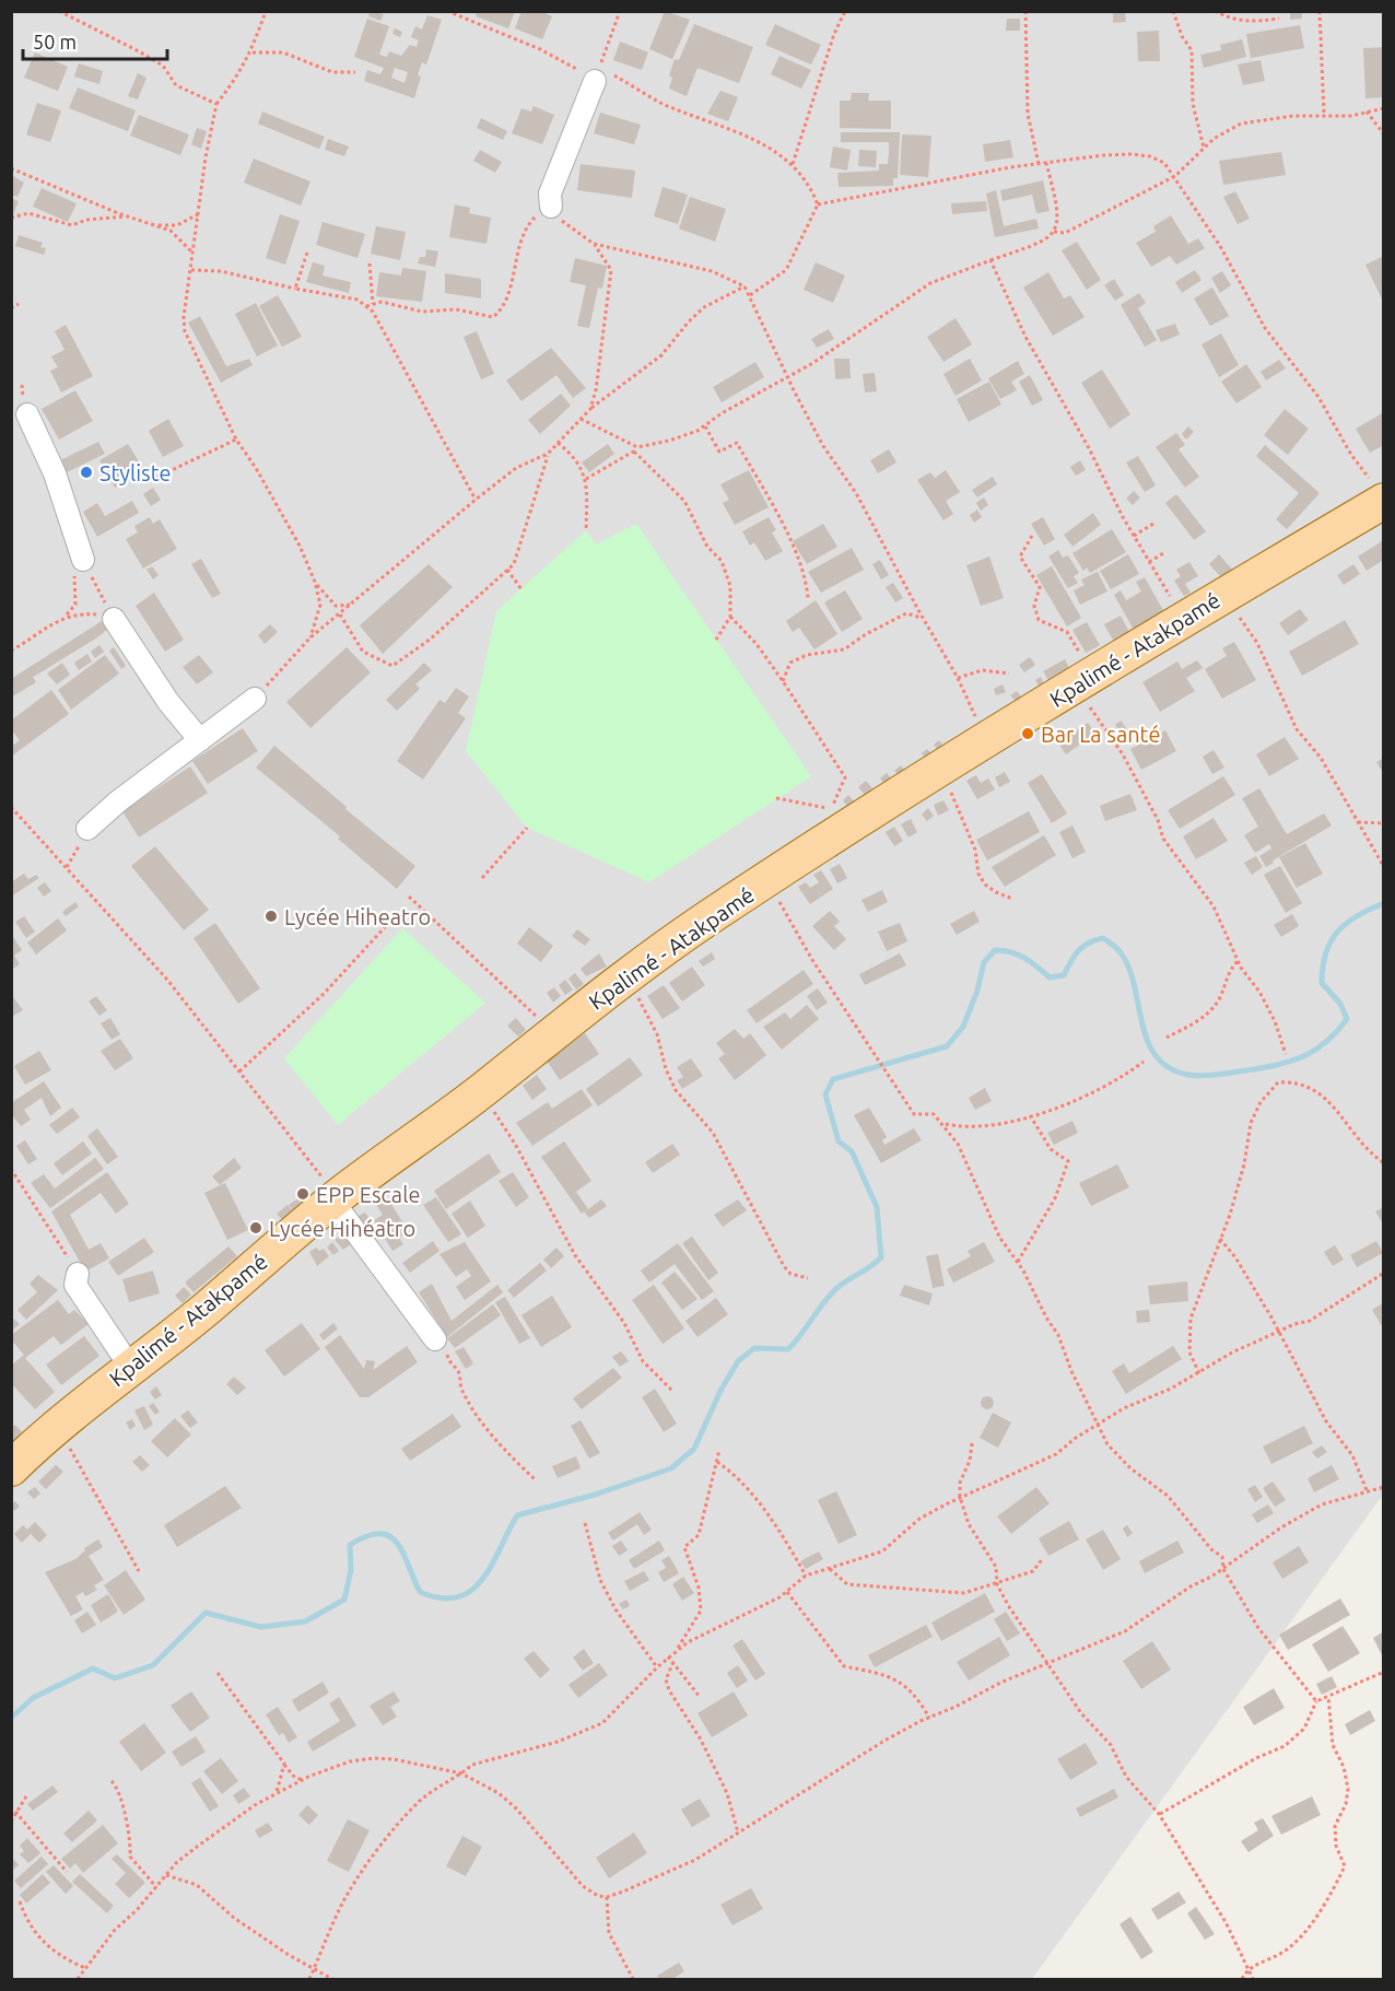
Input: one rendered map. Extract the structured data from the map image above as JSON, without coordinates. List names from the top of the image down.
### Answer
{
  "streets": {
    "main road": ["Kpalimé - Atakpamé"]
  },
  "places": [
    "Styliste",
    "Bar La santé",
    "Lycée Hiheatro",
    "EPP Escale",
    "Lycée Hihéatro"
  ],
  "scale_bar": "50 m"
}
